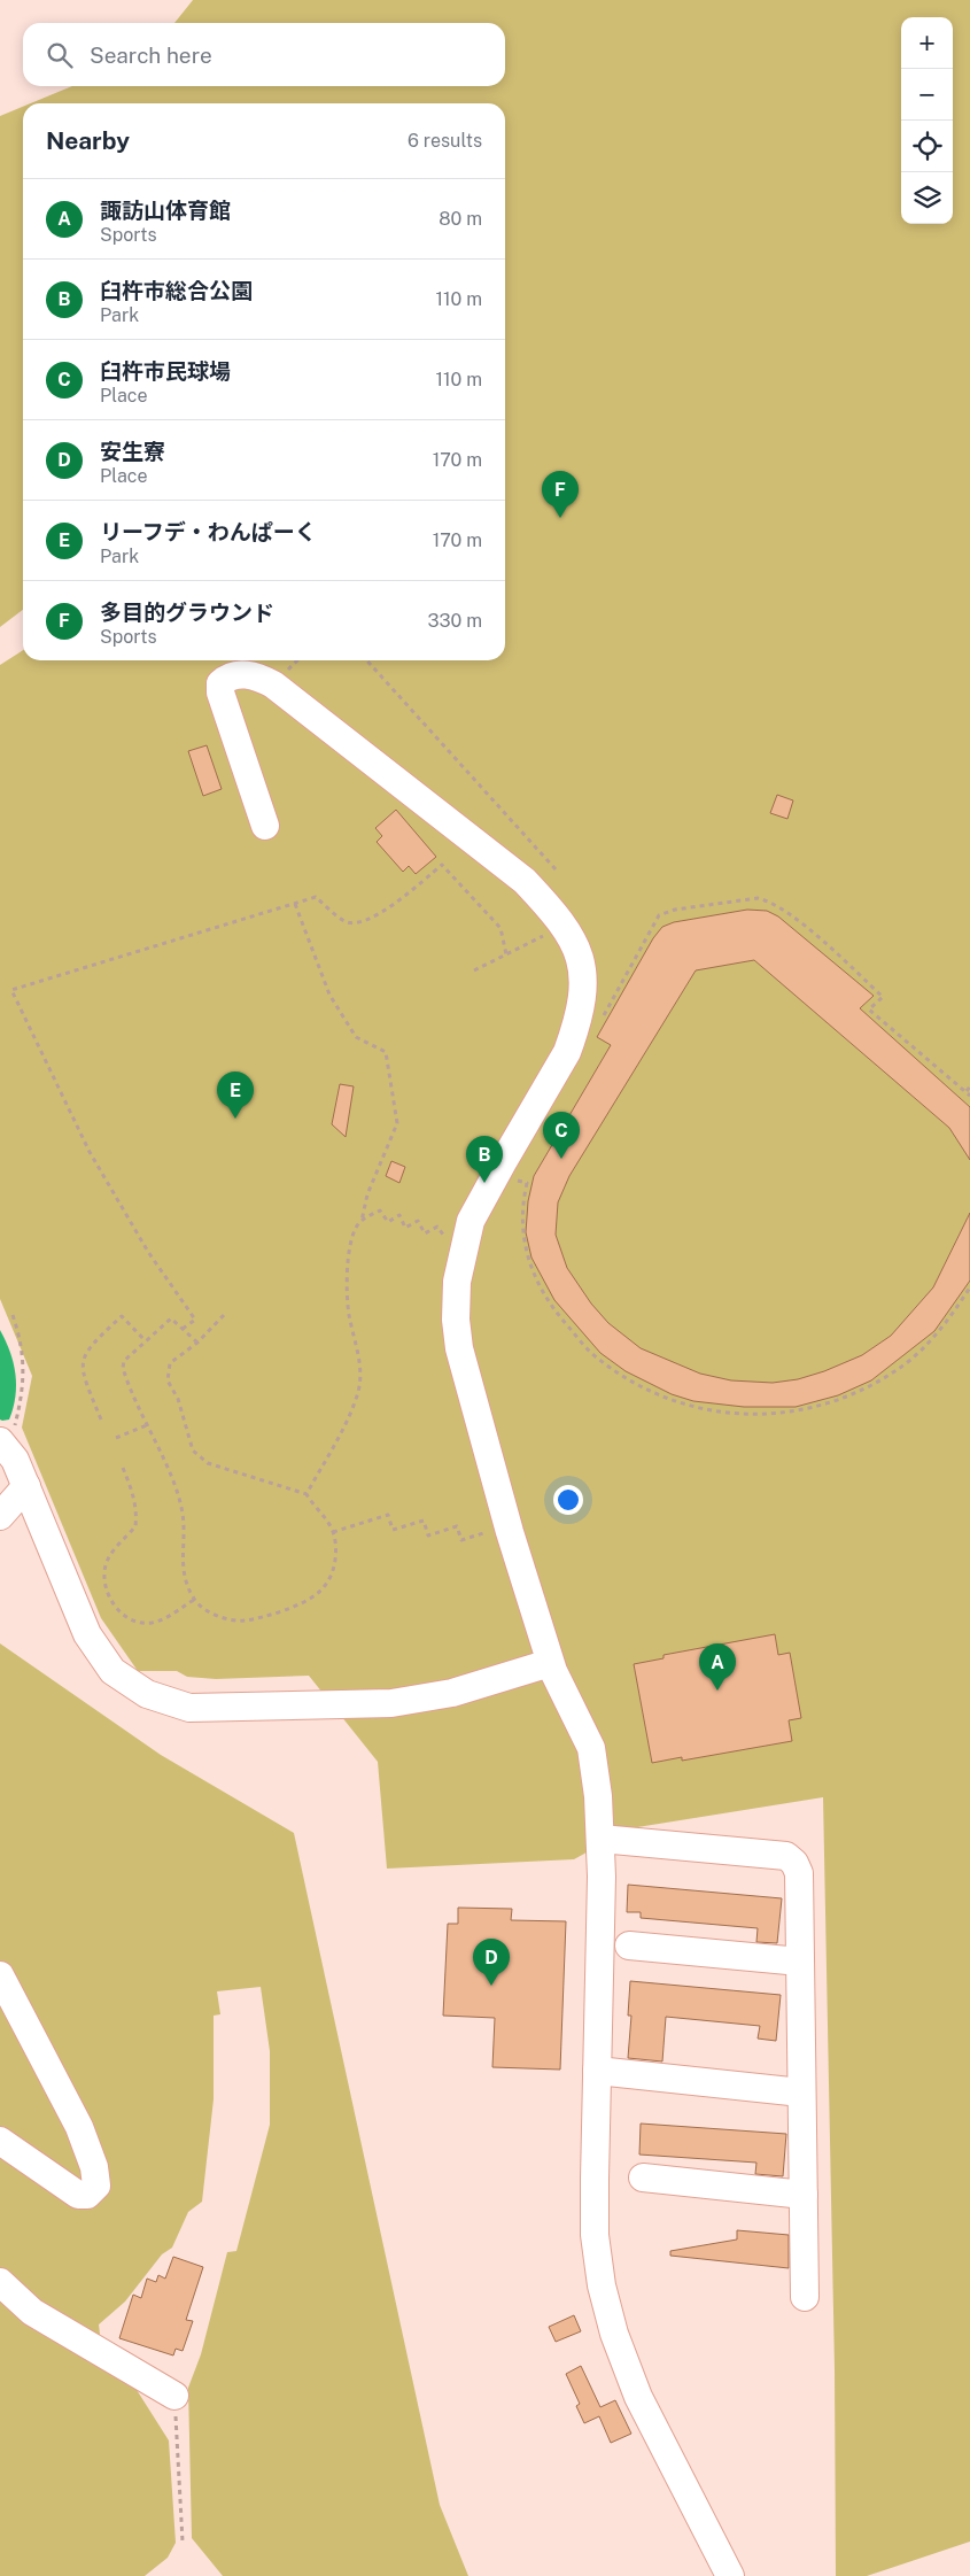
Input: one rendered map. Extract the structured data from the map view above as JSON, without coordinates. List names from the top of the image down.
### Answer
{
  "page": {
    "map_buttons": ["+", "−"],
    "search": "Search here",
    "heading": ["Nearby", "6 results"],
    "list": [
      {
        "mark": "A",
        "name": "諏訪山体育館",
        "note": "Sports",
        "value": "80 m"
      },
      {
        "mark": "B",
        "name": "臼杵市総合公園",
        "note": "Park",
        "value": "110 m"
      },
      {
        "mark": "C",
        "name": "臼杵市民球場",
        "note": "Place",
        "value": "110 m"
      },
      {
        "mark": "D",
        "name": "安生寮",
        "note": "Place",
        "value": "170 m"
      },
      {
        "mark": "E",
        "name": "リーフデ・わんぱーく",
        "note": "Park",
        "value": "170 m"
      },
      {
        "mark": "F",
        "name": "多目的グラウンド",
        "note": "Sports",
        "value": "330 m"
      }
    ],
    "pins": [
      "F",
      "E",
      "C",
      "B",
      "A",
      "D"
    ]
  }
}
